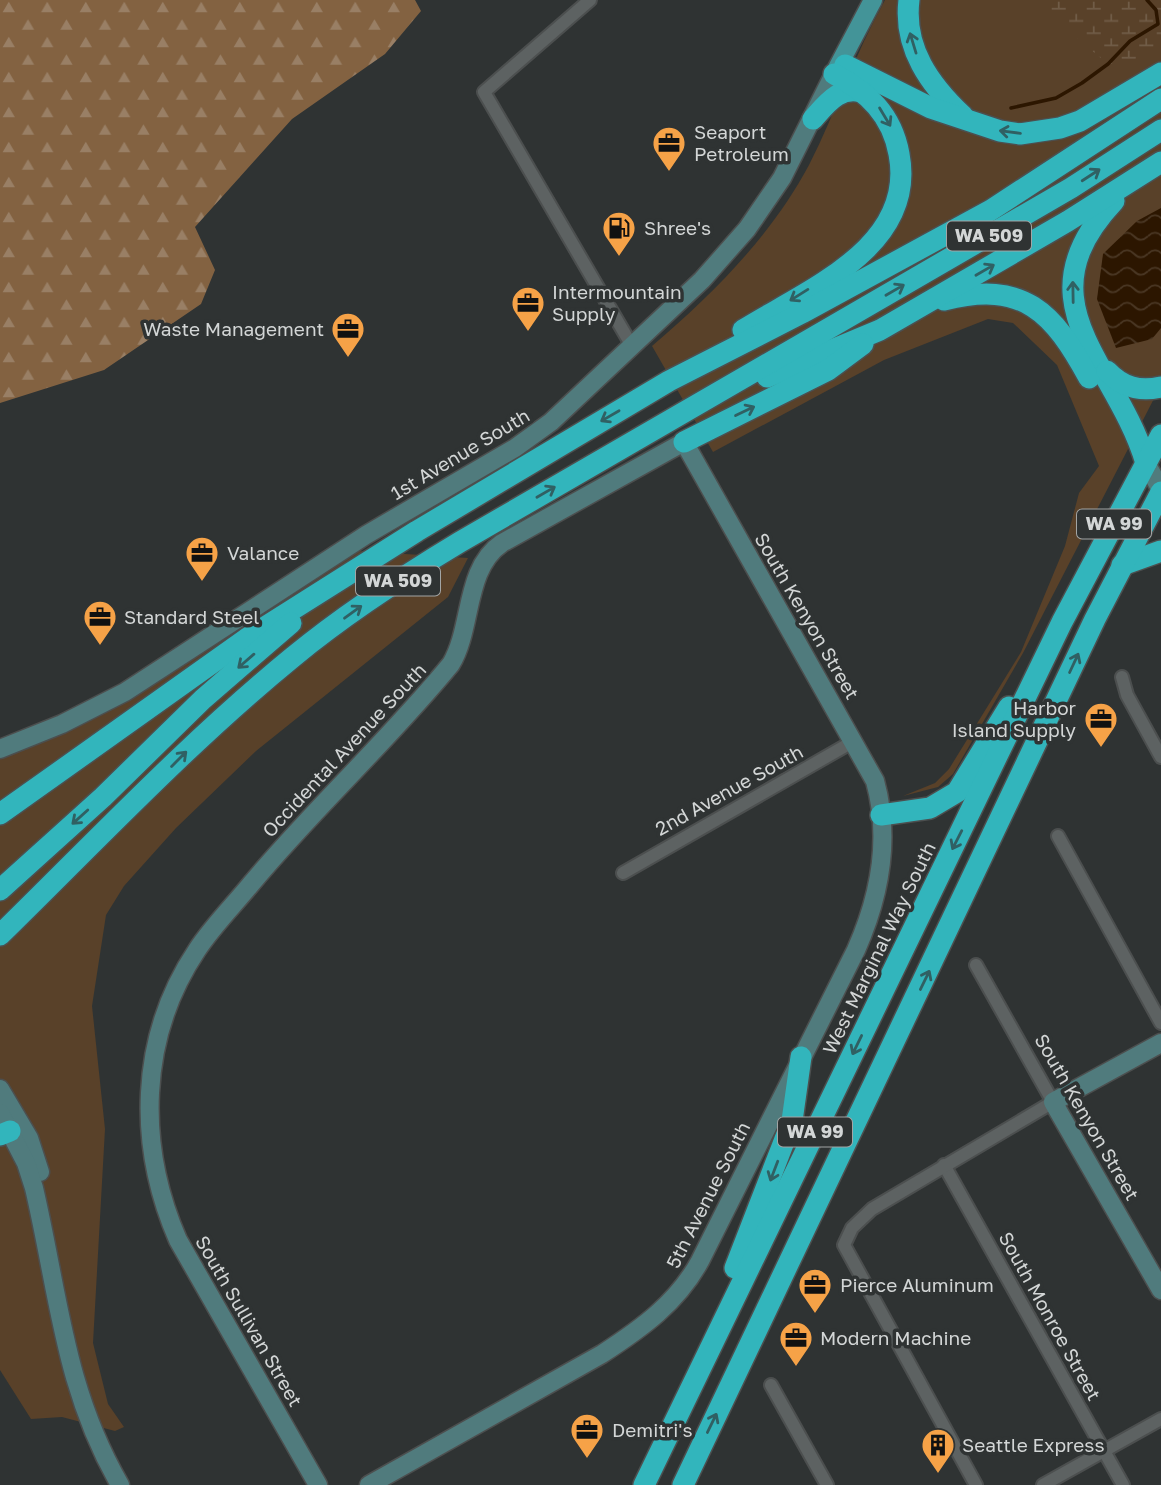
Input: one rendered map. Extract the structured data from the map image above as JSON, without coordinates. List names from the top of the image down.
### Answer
{
  "streets": {
    "highway": ["WA 509", "WA 99", "West Marginal Way South"],
    "main road": ["1st Avenue South"],
    "street": [
      "South Kenyon Street",
      "Occidental Avenue South",
      "2nd Avenue South",
      "5th Avenue South",
      "South Monroe Street",
      "South Sullivan Street"
    ]
  },
  "crossings": [
    ["WA 99", "West Marginal Way South"],
    ["South Kenyon Street", "Occidental Avenue South"],
    ["South Kenyon Street", "2nd Avenue South"],
    ["South Kenyon Street", "5th Avenue South"],
    ["Occidental Avenue South", "South Sullivan Street"]
  ],
  "places": {
    "office": [
      "Seaport Petroleum",
      "Intermountain Supply",
      "Waste Management",
      "Valance",
      "Standard Steel",
      "Harbor Island Supply",
      "Pierce Aluminum",
      "Modern Machine",
      "Demitri's"
    ],
    "fuel station": ["Shree's"],
    "building": ["Seattle Express"]
  }
}
